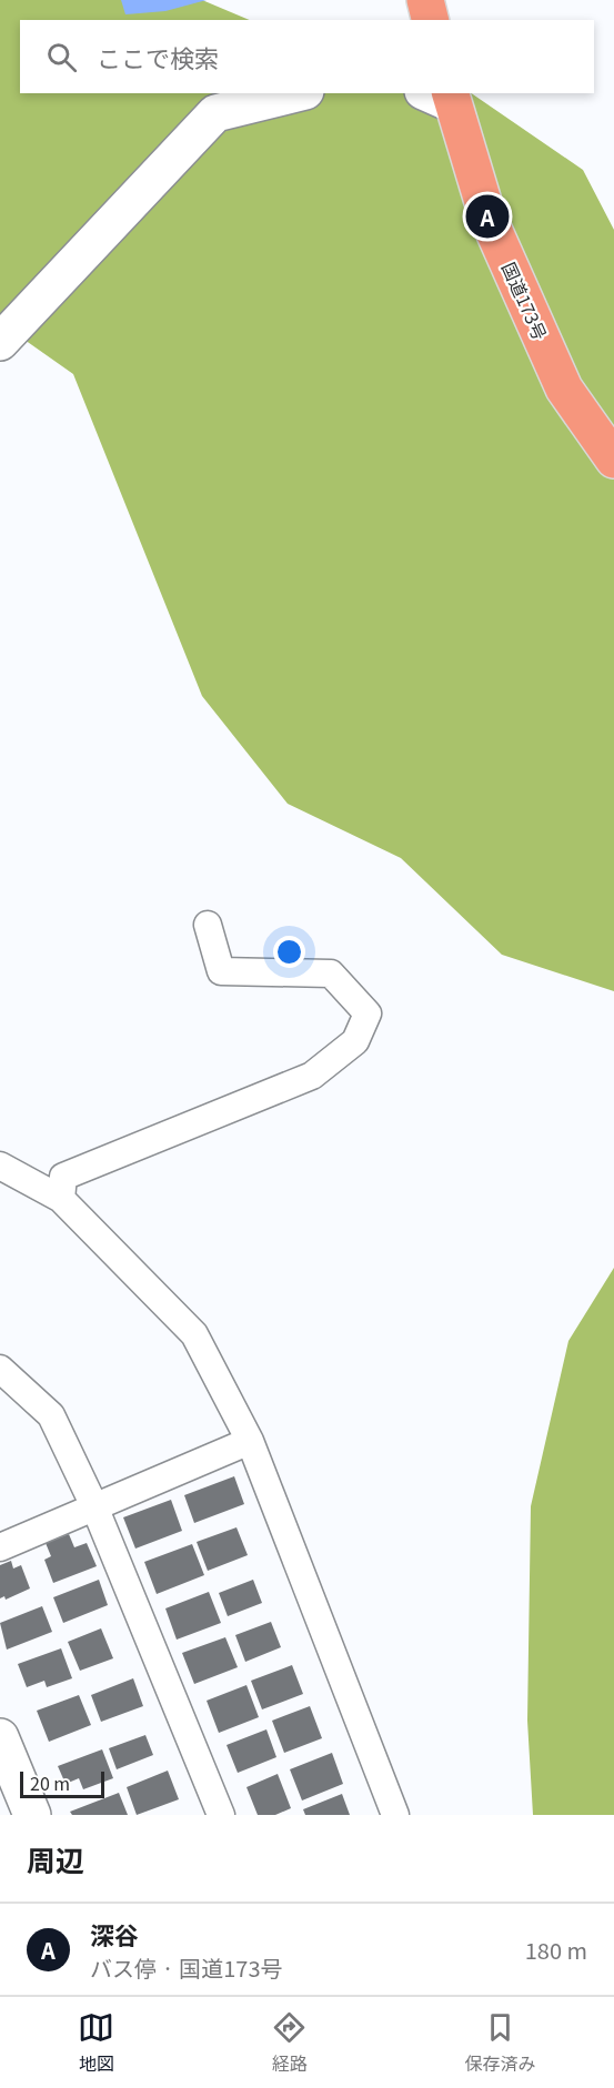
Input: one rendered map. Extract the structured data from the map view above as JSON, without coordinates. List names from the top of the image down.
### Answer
{
  "streets": {
    "highway": ["国道173号"]
  },
  "scale_bar": "20 m",
  "page": {
    "search": "ここで検索",
    "pins": "A",
    "scale": "20 m",
    "heading": "周辺",
    "list": [
      {
        "mark": "A",
        "name": "深谷",
        "note": "バス停 · 国道173号",
        "value": "180 m"
      }
    ],
    "nav": ["地図", "経路", "保存済み"]
  }
}
